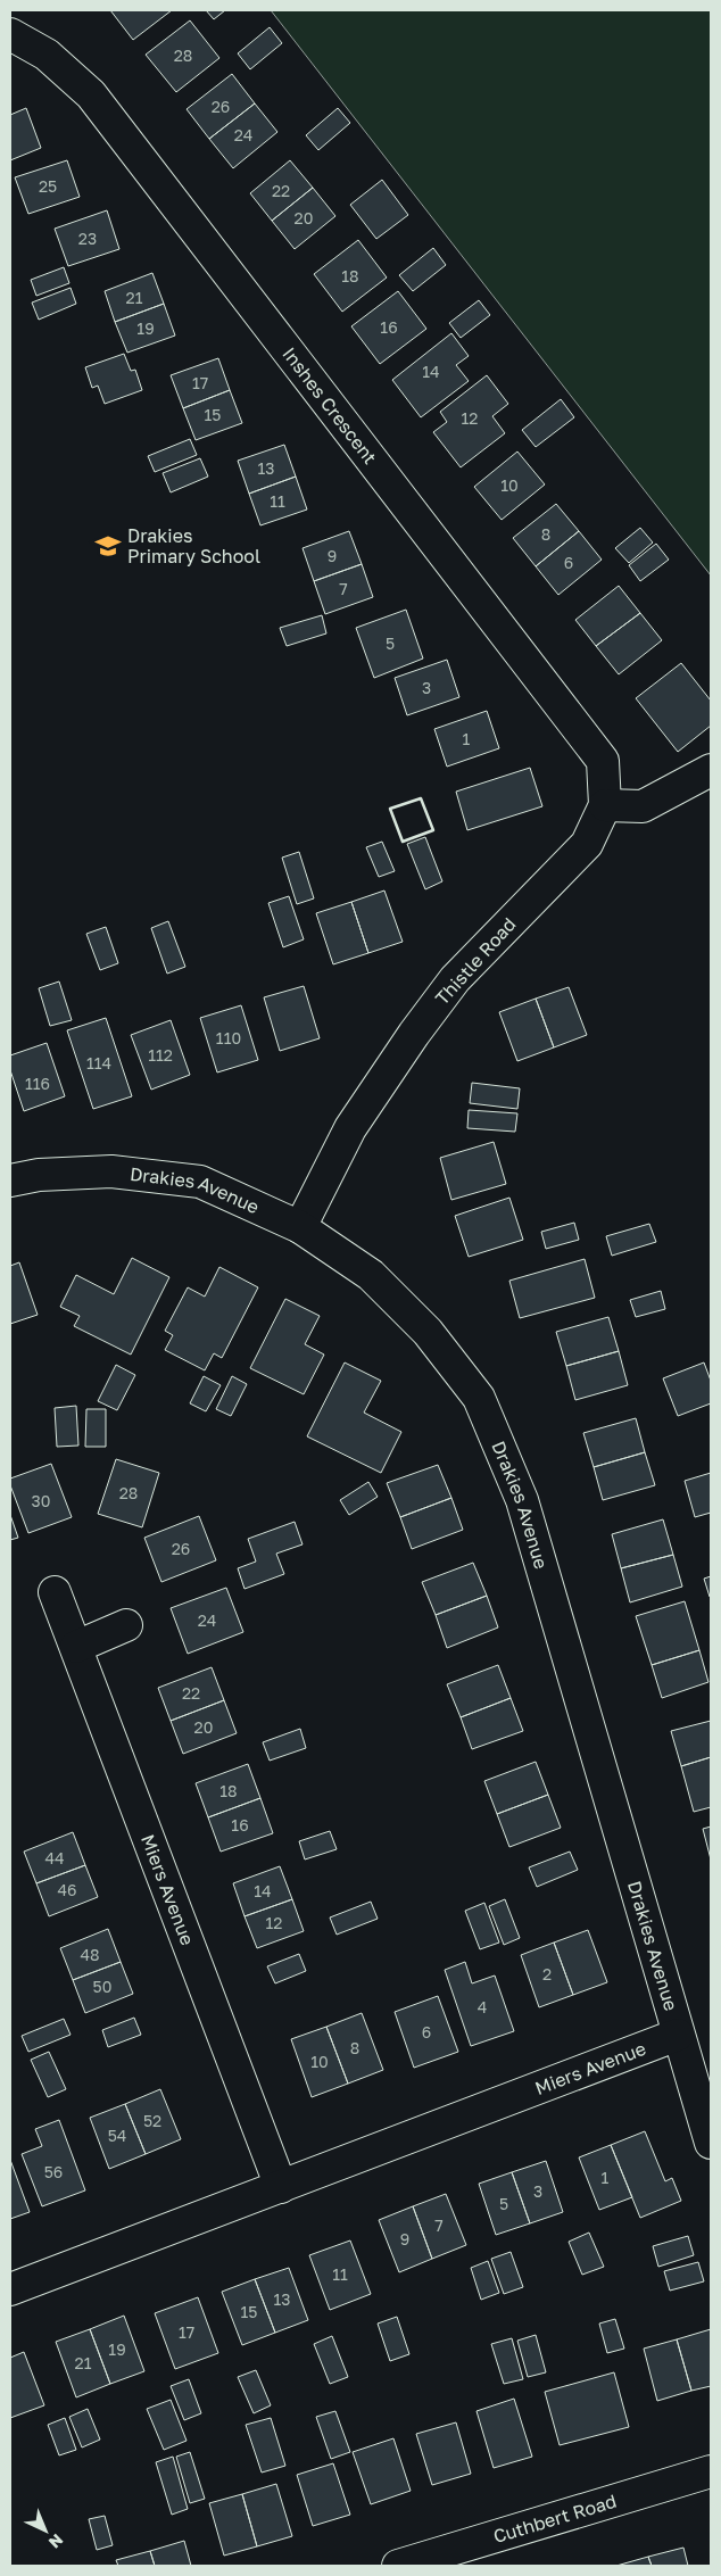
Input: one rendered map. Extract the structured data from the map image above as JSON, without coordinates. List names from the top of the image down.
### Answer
{
  "streets": {
    "street": [
      "Inshes Crescent",
      "Thistle Road",
      "Drakies Avenue",
      "Miers Avenue",
      "Cuthbert Road"
    ]
  },
  "crossings": [
    ["Inshes Crescent", "Thistle Road"],
    ["Thistle Road", "Drakies Avenue"],
    ["Drakies Avenue", "Miers Avenue"]
  ],
  "places": {
    "school or university": ["Drakies Primary School"]
  },
  "house_numbers": [
    "28",
    "26",
    "24",
    "25",
    "22",
    "20",
    "23",
    "18",
    "21",
    "16",
    "19",
    "14",
    "17",
    "15",
    "12",
    "13",
    "10",
    "11",
    "8",
    "9",
    "6",
    "7",
    "5",
    "3",
    "1",
    "110",
    "112",
    "114",
    "116",
    "28",
    "30",
    "26",
    "24",
    "22",
    "20",
    "18",
    "16",
    "44",
    "46",
    "14",
    "12",
    "48",
    "2",
    "50",
    "4",
    "6",
    "8",
    "10",
    "52",
    "54",
    "56",
    "1",
    "3",
    "5",
    "7",
    "9",
    "11",
    "13",
    "15",
    "17",
    "19",
    "21"
  ],
  "north": "bottom right"
}
